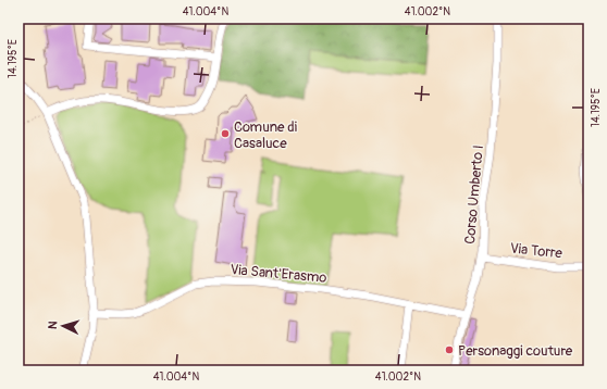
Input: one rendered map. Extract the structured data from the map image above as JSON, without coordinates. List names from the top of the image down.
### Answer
{
  "streets": {
    "street": ["Corso Umberto I", "Via Torre", "Via Sant'Erasmo"]
  },
  "crossings": [
    ["Corso Umberto I", "Via Torre"],
    ["Corso Umberto I", "Via Sant'Erasmo"]
  ],
  "places": ["Comune di Casaluce", "Personaggi couture"],
  "north": "left",
  "coordinates": ["41.004°N", "41.002°N", "14.195°E"]
}
